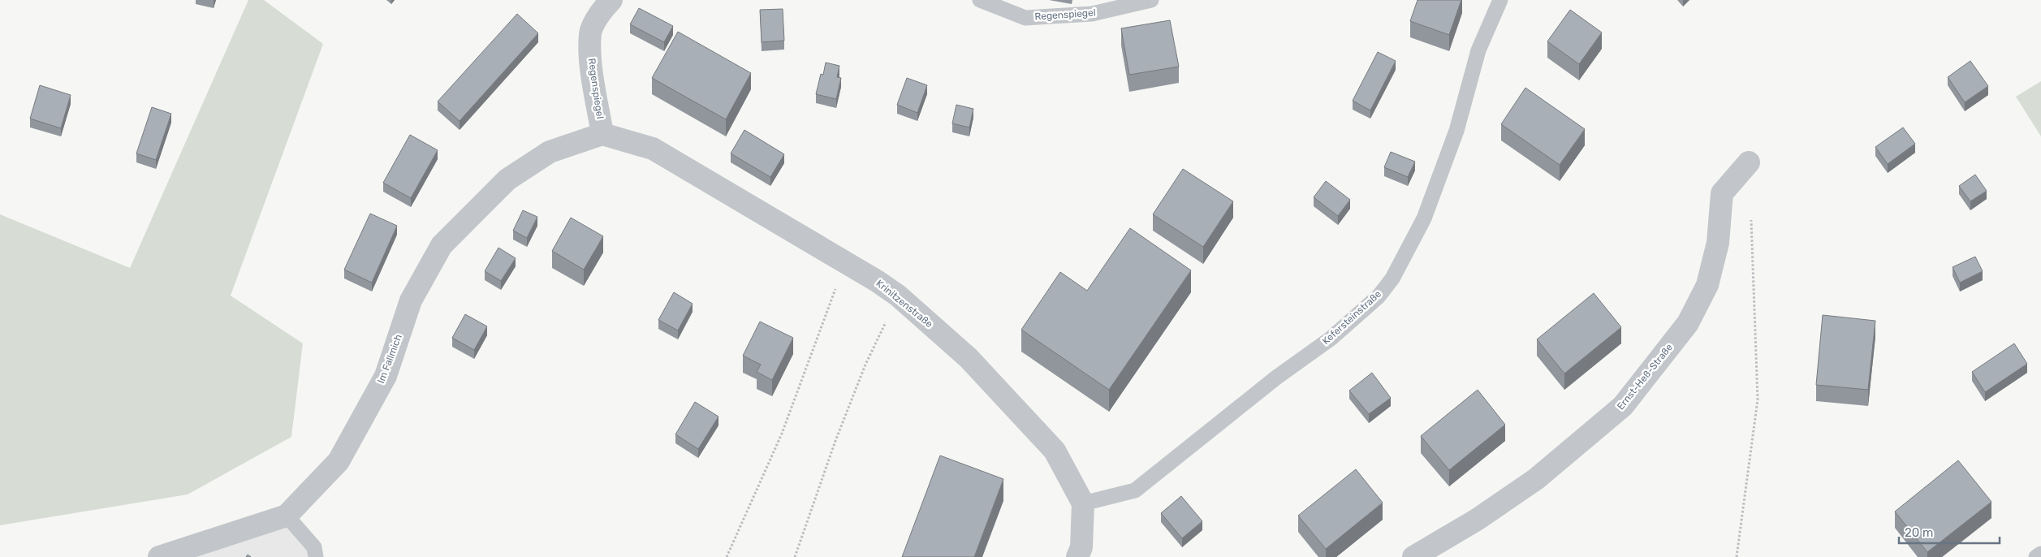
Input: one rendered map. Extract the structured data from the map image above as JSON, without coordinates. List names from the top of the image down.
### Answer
{
  "streets": {
    "street": [
      "Regenspiegel",
      "Krinitzenstraße",
      "Im Fallmich",
      "Ernst-Heß-Straße"
    ],
    "lane": ["Kefersteinstraße"]
  },
  "crossings": [
    ["Regenspiegel", "Krinitzenstraße"],
    ["Regenspiegel", "Im Fallmich"],
    ["Krinitzenstraße", "Kefersteinstraße"],
    ["Krinitzenstraße", "Im Fallmich"]
  ],
  "scale_bar": "20 m"
}
